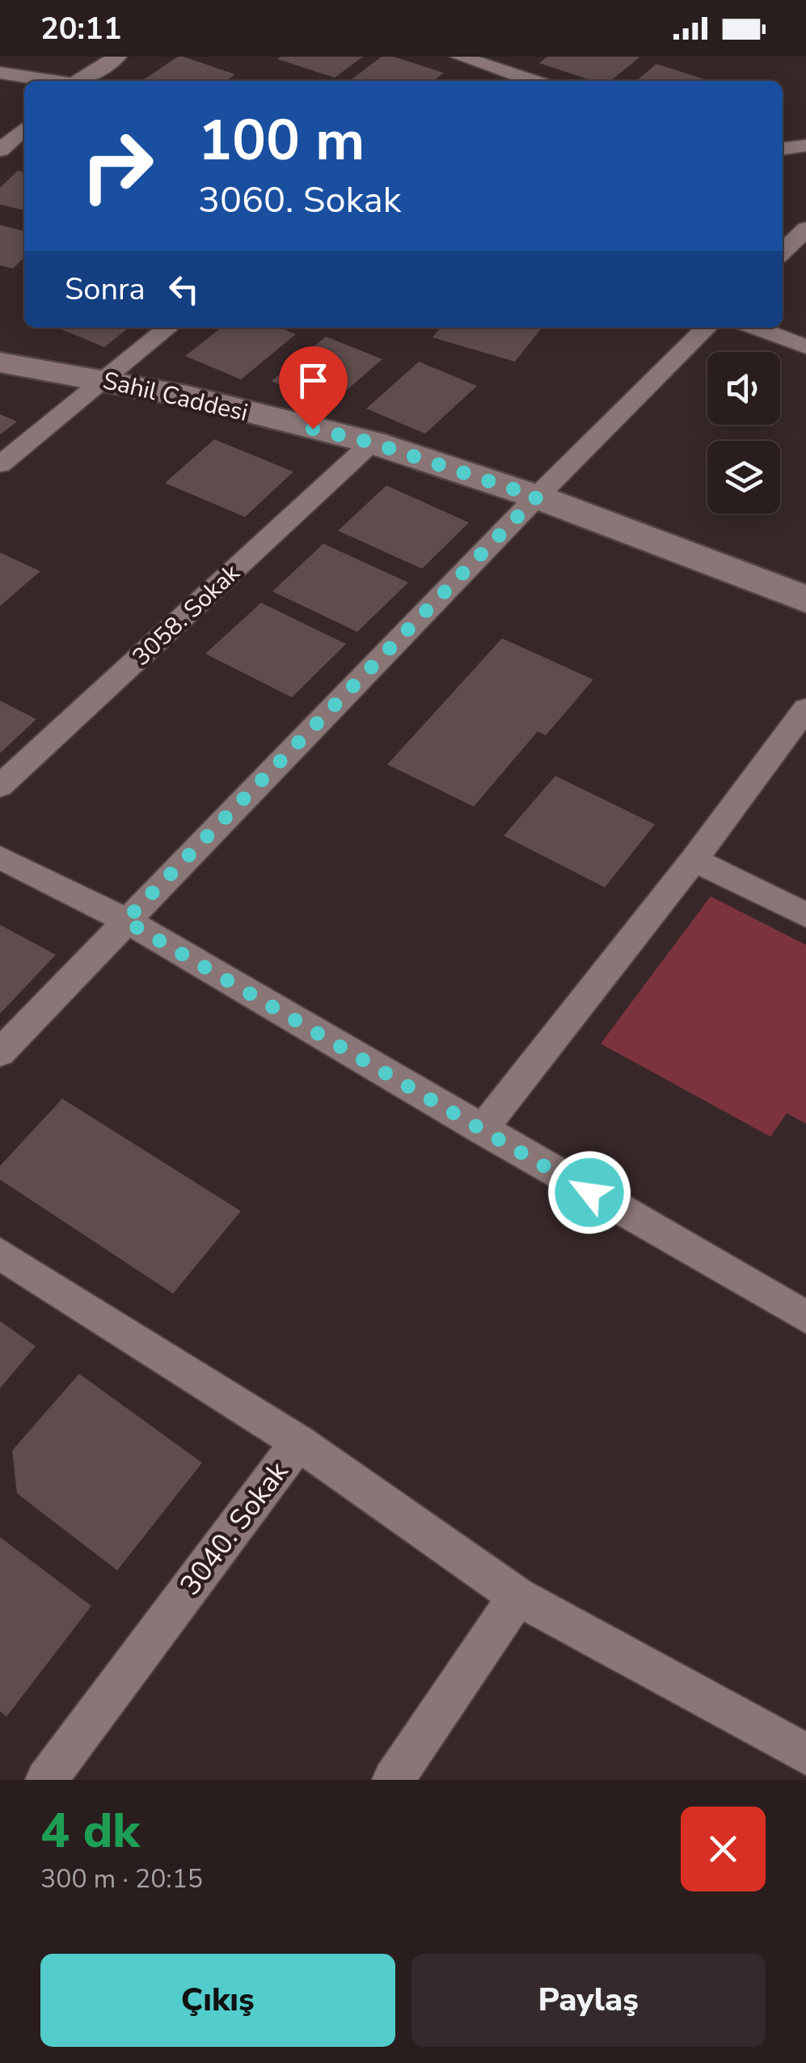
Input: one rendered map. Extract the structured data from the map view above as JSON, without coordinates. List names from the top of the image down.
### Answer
{
  "streets": {
    "street": ["Sahil Caddesi", "3058. Sokak", "3040. Sokak"]
  },
  "crossings": [
    ["Sahil Caddesi", "3058. Sokak"]
  ],
  "page": {
    "status": "20:11",
    "turn": ["100 m", "3060. Sokak"],
    "then": "Sonra",
    "heading": ["4 dk", "300 m · 20:15"],
    "buttons": ["Çıkış", "Paylaş"]
  }
}
